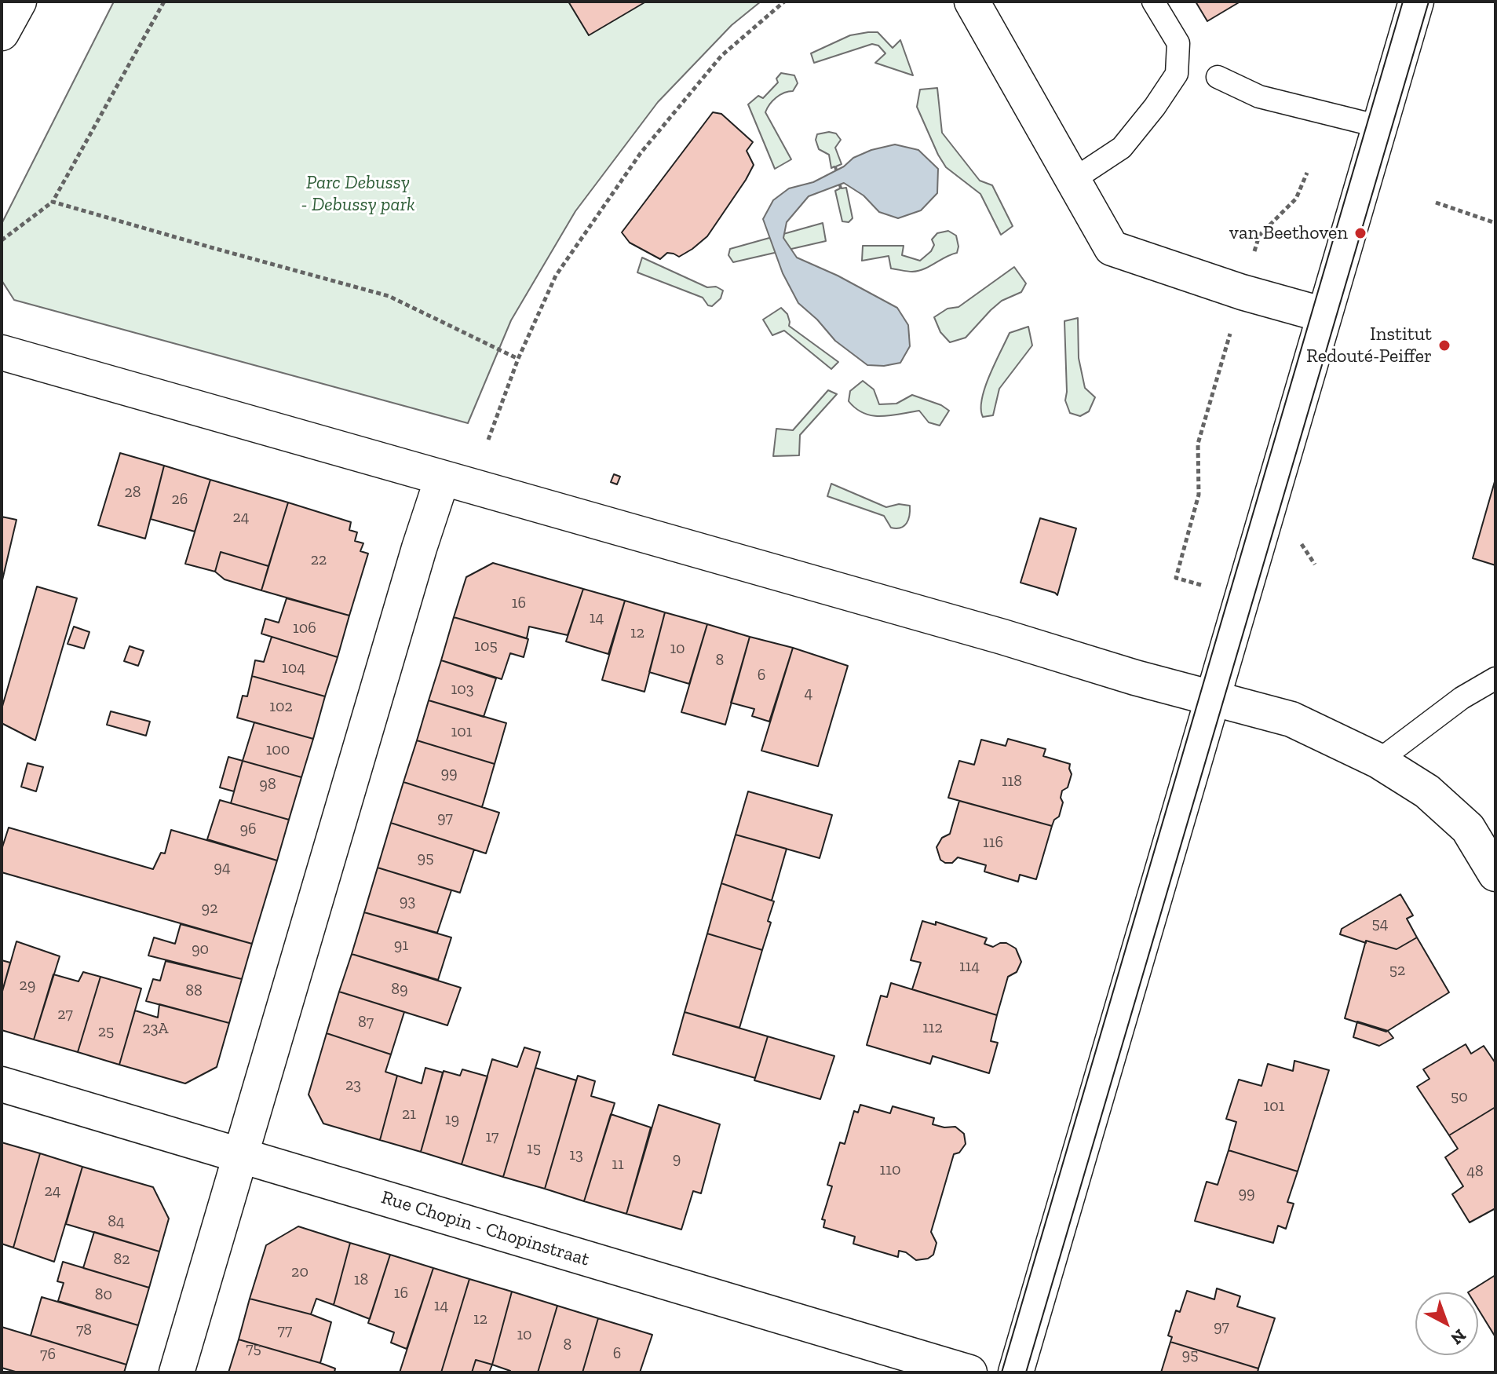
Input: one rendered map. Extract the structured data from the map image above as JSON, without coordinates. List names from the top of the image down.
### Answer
{
  "streets": {
    "street": ["Rue Chopin - Chopinstraat"]
  },
  "parks": ["Parc Debussy - Debussy park"],
  "places": ["van Beethoven", "Institut Redouté-Peiffer"],
  "house_numbers": [
    "28",
    "26",
    "24",
    "22",
    "16",
    "14",
    "106",
    "12",
    "105",
    "10",
    "8",
    "104",
    "6",
    "103",
    "4",
    "102",
    "101",
    "100",
    "99",
    "118",
    "98",
    "97",
    "96",
    "116",
    "95",
    "94",
    "93",
    "92",
    "54",
    "91",
    "90",
    "114",
    "52",
    "29",
    "89",
    "88",
    "27",
    "87",
    "112",
    "23A",
    "25",
    "23",
    "50",
    "101",
    "21",
    "19",
    "17",
    "15",
    "13",
    "9",
    "11",
    "110",
    "48",
    "24",
    "99",
    "84",
    "82",
    "20",
    "18",
    "16",
    "80",
    "14",
    "12",
    "97",
    "78",
    "77",
    "10",
    "8",
    "75",
    "6",
    "76",
    "95"
  ],
  "north": "bottom right"
}
